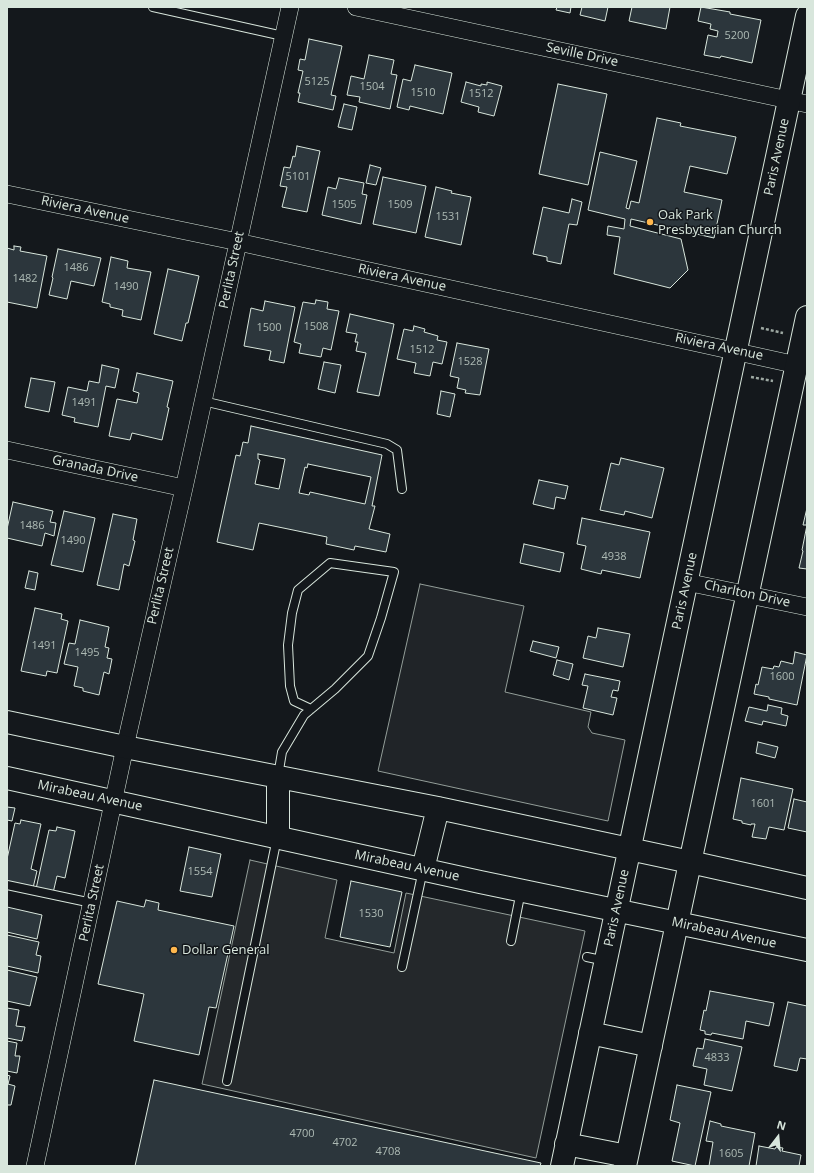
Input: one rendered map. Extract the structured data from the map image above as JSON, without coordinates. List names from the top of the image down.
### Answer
{
  "streets": {
    "street": [
      "Seville Drive",
      "Paris Avenue",
      "Riviera Avenue",
      "Perlita Street",
      "Granada Drive",
      "Charlton Drive",
      "Mirabeau Avenue"
    ]
  },
  "crossings": [
    ["Seville Drive", "Paris Avenue"],
    ["Paris Avenue", "Riviera Avenue"],
    ["Paris Avenue", "Charlton Drive"],
    ["Paris Avenue", "Mirabeau Avenue"],
    ["Riviera Avenue", "Perlita Street"],
    ["Perlita Street", "Granada Drive"],
    ["Perlita Street", "Mirabeau Avenue"]
  ],
  "places": ["Oak Park Presbyterian Church", "Dollar General"],
  "house_numbers": [
    "5200",
    "5125",
    "1504",
    "1510",
    "1512",
    "5101",
    "1505",
    "1509",
    "1531",
    "1486",
    "1482",
    "1490",
    "1508",
    "1500",
    "1512",
    "1528",
    "1491",
    "1486",
    "1490",
    "4938",
    "1491",
    "1495",
    "1600",
    "1601",
    "1554",
    "1530",
    "4833",
    "4700",
    "4702",
    "4708",
    "1605"
  ],
  "north": "top"
}
